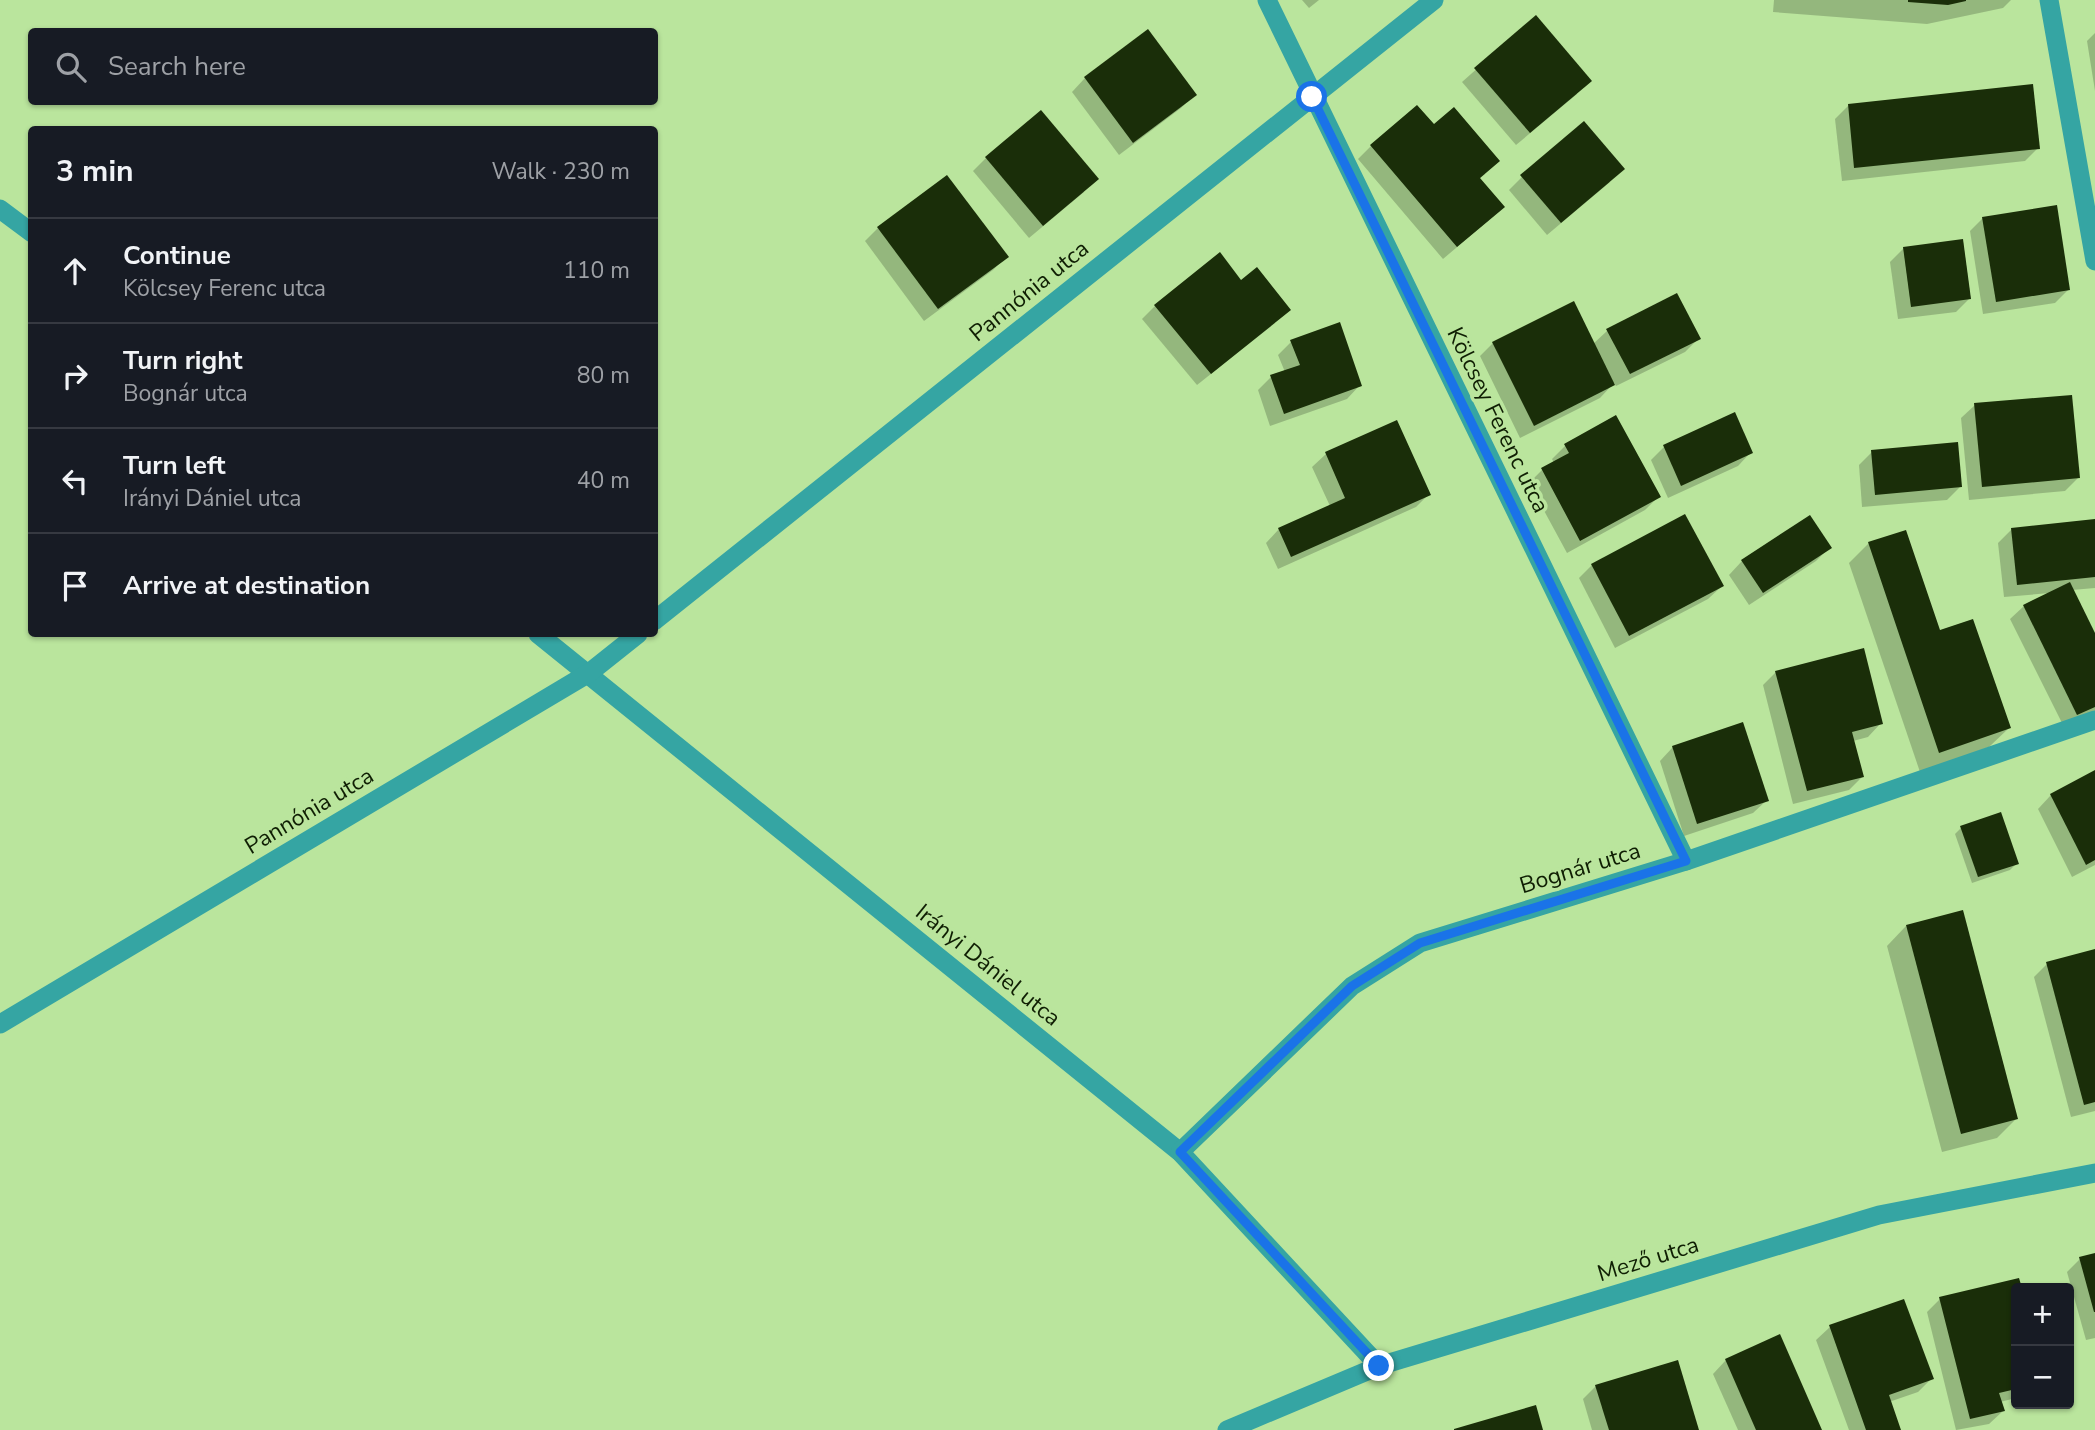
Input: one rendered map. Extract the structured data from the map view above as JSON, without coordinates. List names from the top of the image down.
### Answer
{
  "streets": {
    "street": [
      "Pannónia utca",
      "Kölcsey Ferenc utca",
      "Bognár utca",
      "Irányi Dániel utca",
      "Mező utca"
    ]
  },
  "crossings": [
    ["Pannónia utca", "Kölcsey Ferenc utca"],
    ["Pannónia utca", "Irányi Dániel utca"],
    ["Kölcsey Ferenc utca", "Bognár utca"],
    ["Bognár utca", "Irányi Dániel utca"],
    ["Irányi Dániel utca", "Mező utca"]
  ],
  "page": {
    "search": "Search here",
    "heading": ["3 min", "Walk · 230 m"],
    "list": [
      ["Continue", "Kölcsey Ferenc utca", "110 m"],
      ["Turn right", "Bognár utca", "80 m"],
      ["Turn left", "Irányi Dániel utca", "40 m"],
      "Arrive at destination"
    ],
    "map_buttons": ["+", "−"]
  }
}
